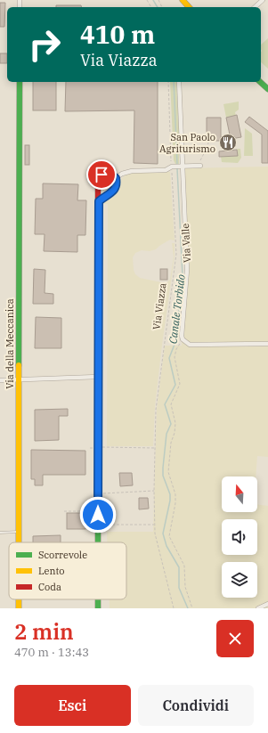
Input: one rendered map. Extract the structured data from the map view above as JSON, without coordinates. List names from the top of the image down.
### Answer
{
  "streets": {
    "street": ["Via Valle", "Via della Meccanica"],
    "path": ["Via Viazza"]
  },
  "water": ["Canale Torbido"],
  "places": {
    "restaurant": ["San Paolo Agriturismo"]
  },
  "legend": ["Scorrevole", "Lento", "Coda"],
  "north": "top",
  "page": {
    "turn": ["410 m", "Via Viazza"],
    "heading": ["2 min", "470 m · 13:43"],
    "buttons": ["Esci", "Condividi"]
  }
}
